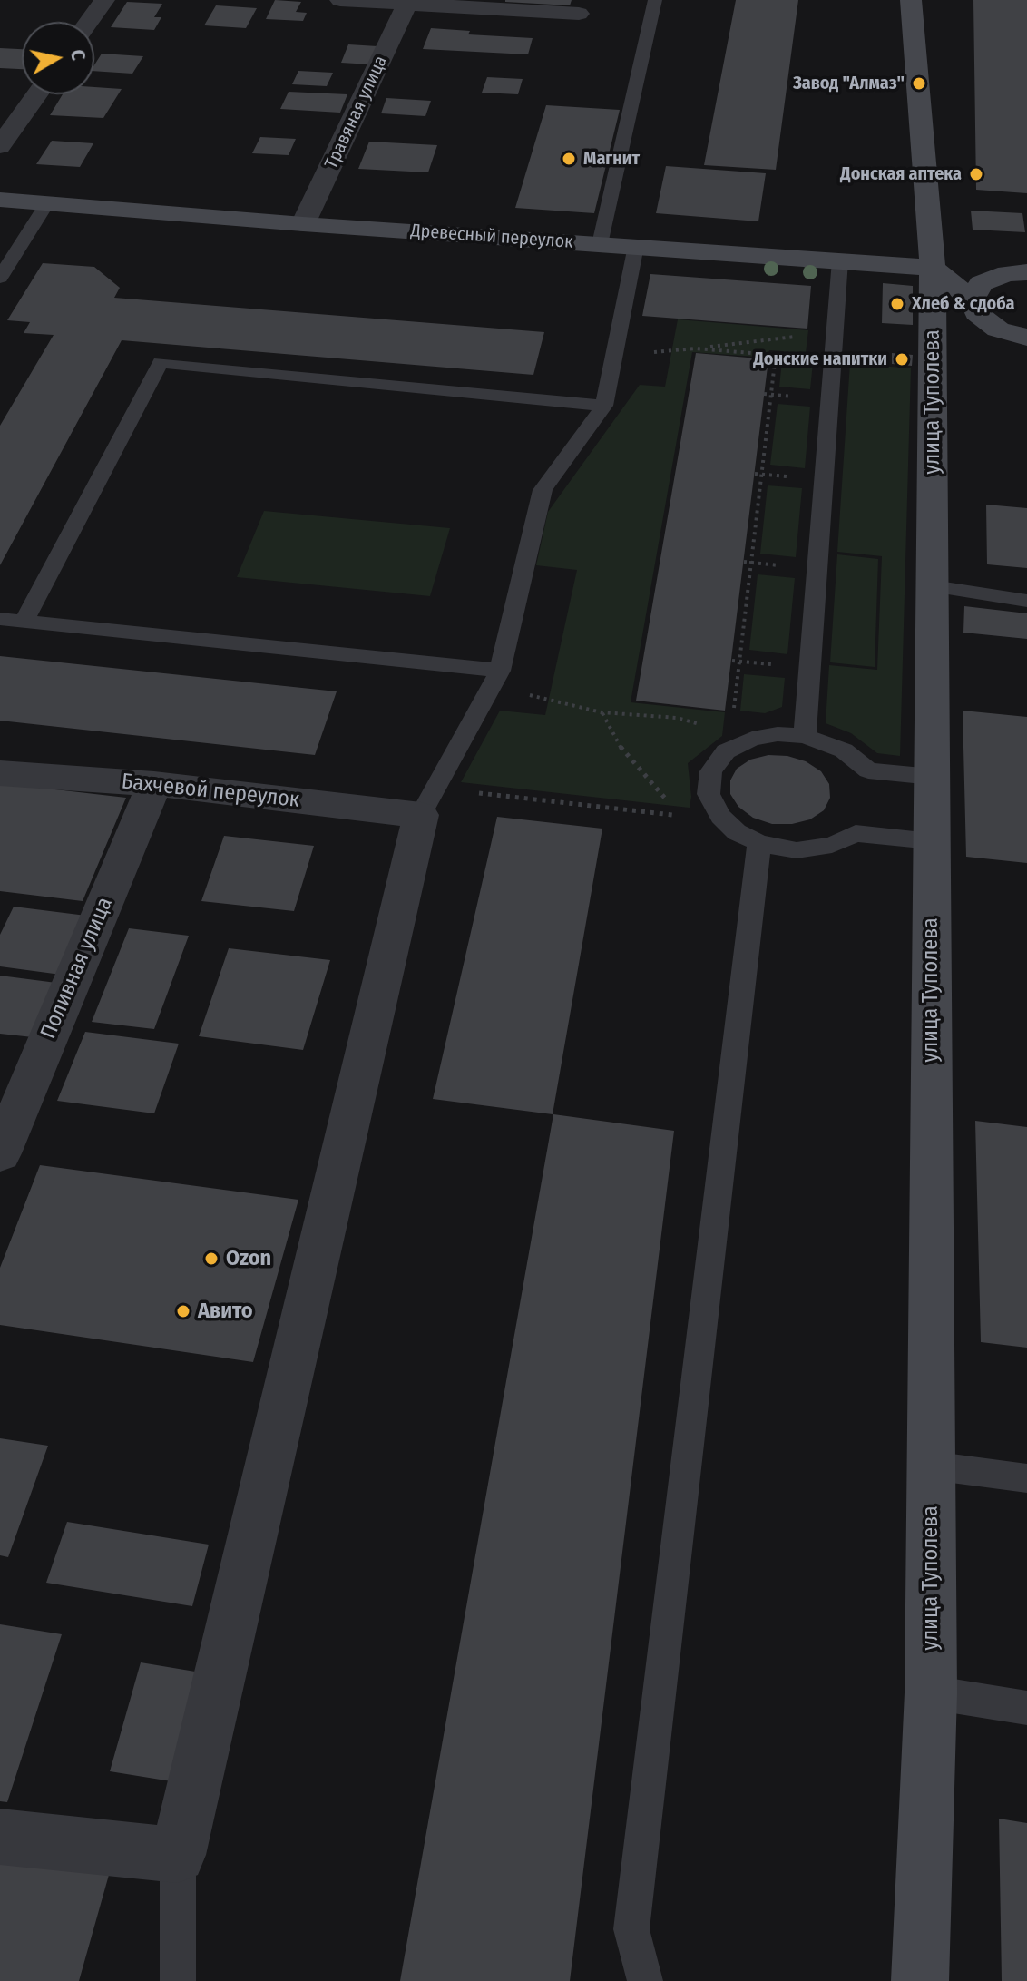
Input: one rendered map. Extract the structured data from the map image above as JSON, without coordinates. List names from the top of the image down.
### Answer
{
  "streets": {
    "street": [
      "Травяная улица",
      "Древесный переулок",
      "улица Туполева",
      "Бахчевой переулок",
      "Поливная улица"
    ]
  },
  "crossings": [
    ["Травяная улица", "Древесный переулок"],
    ["Древесный переулок", "улица Туполева"],
    ["Бахчевой переулок", "Поливная улица"]
  ],
  "places": [
    "Завод \"Алмаз\"",
    "Магнит",
    "Донская аптека",
    "Хлеб & сдоба",
    "Донские напитки",
    "Ozon",
    "Авито"
  ],
  "north": "right"
}
